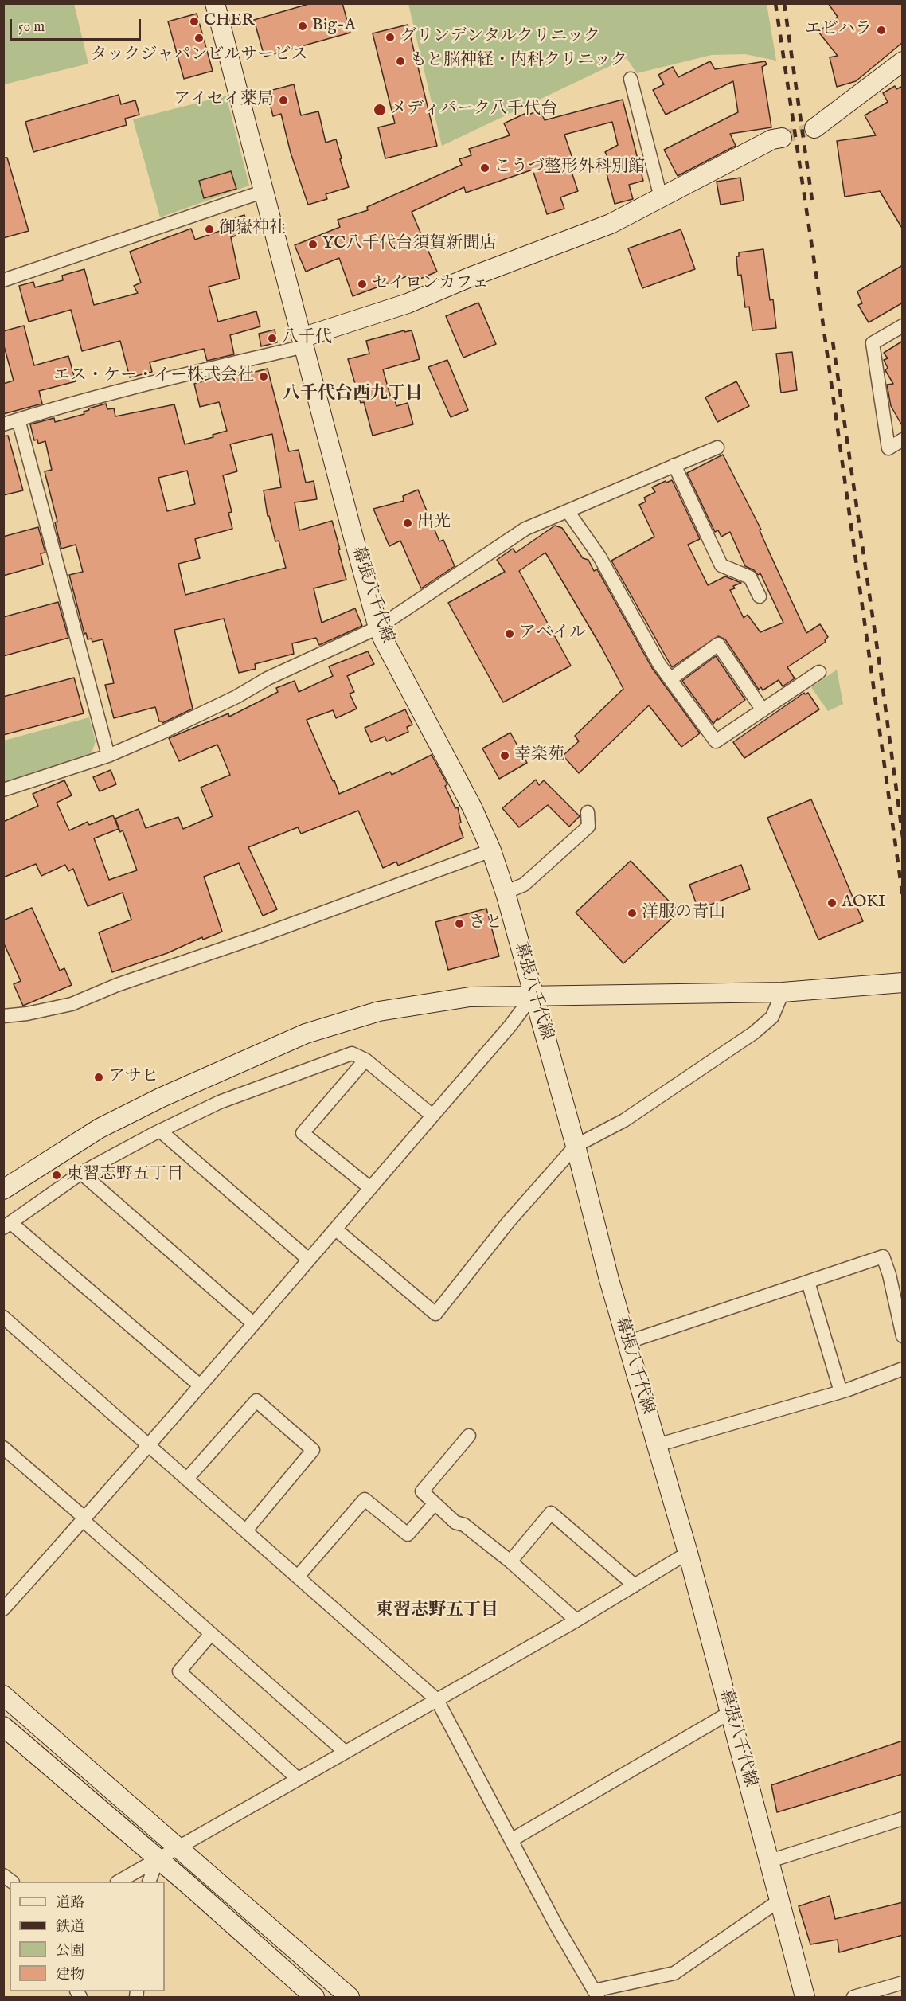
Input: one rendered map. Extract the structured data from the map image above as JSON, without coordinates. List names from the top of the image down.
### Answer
{
  "streets": {
    "street": ["幕張八千代線"]
  },
  "districts": ["八千代台西九丁目", "東習志野五丁目"],
  "places": [
    "CHER",
    "Big-A",
    "エビハラ",
    "グリンデンタルクリニック",
    "タックジャパンビルサービス",
    "もと脳神経・内科クリニック",
    "アイセイ薬局",
    "メディパーク八千代台",
    "こうづ整形外科別館",
    "御嶽神社",
    "YC八千代台須賀新聞店",
    "セイロンカフェ",
    "八千代",
    "エス・ケー・イー株式会社",
    "出光",
    "アベイル",
    "幸楽苑",
    "AOKI",
    "洋服の青山",
    "さと",
    "アサヒ",
    "東習志野五丁目"
  ],
  "legend": [
    "道路",
    "鉄道",
    "公園",
    "建物"
  ],
  "scale_bar": "50 m"
}
